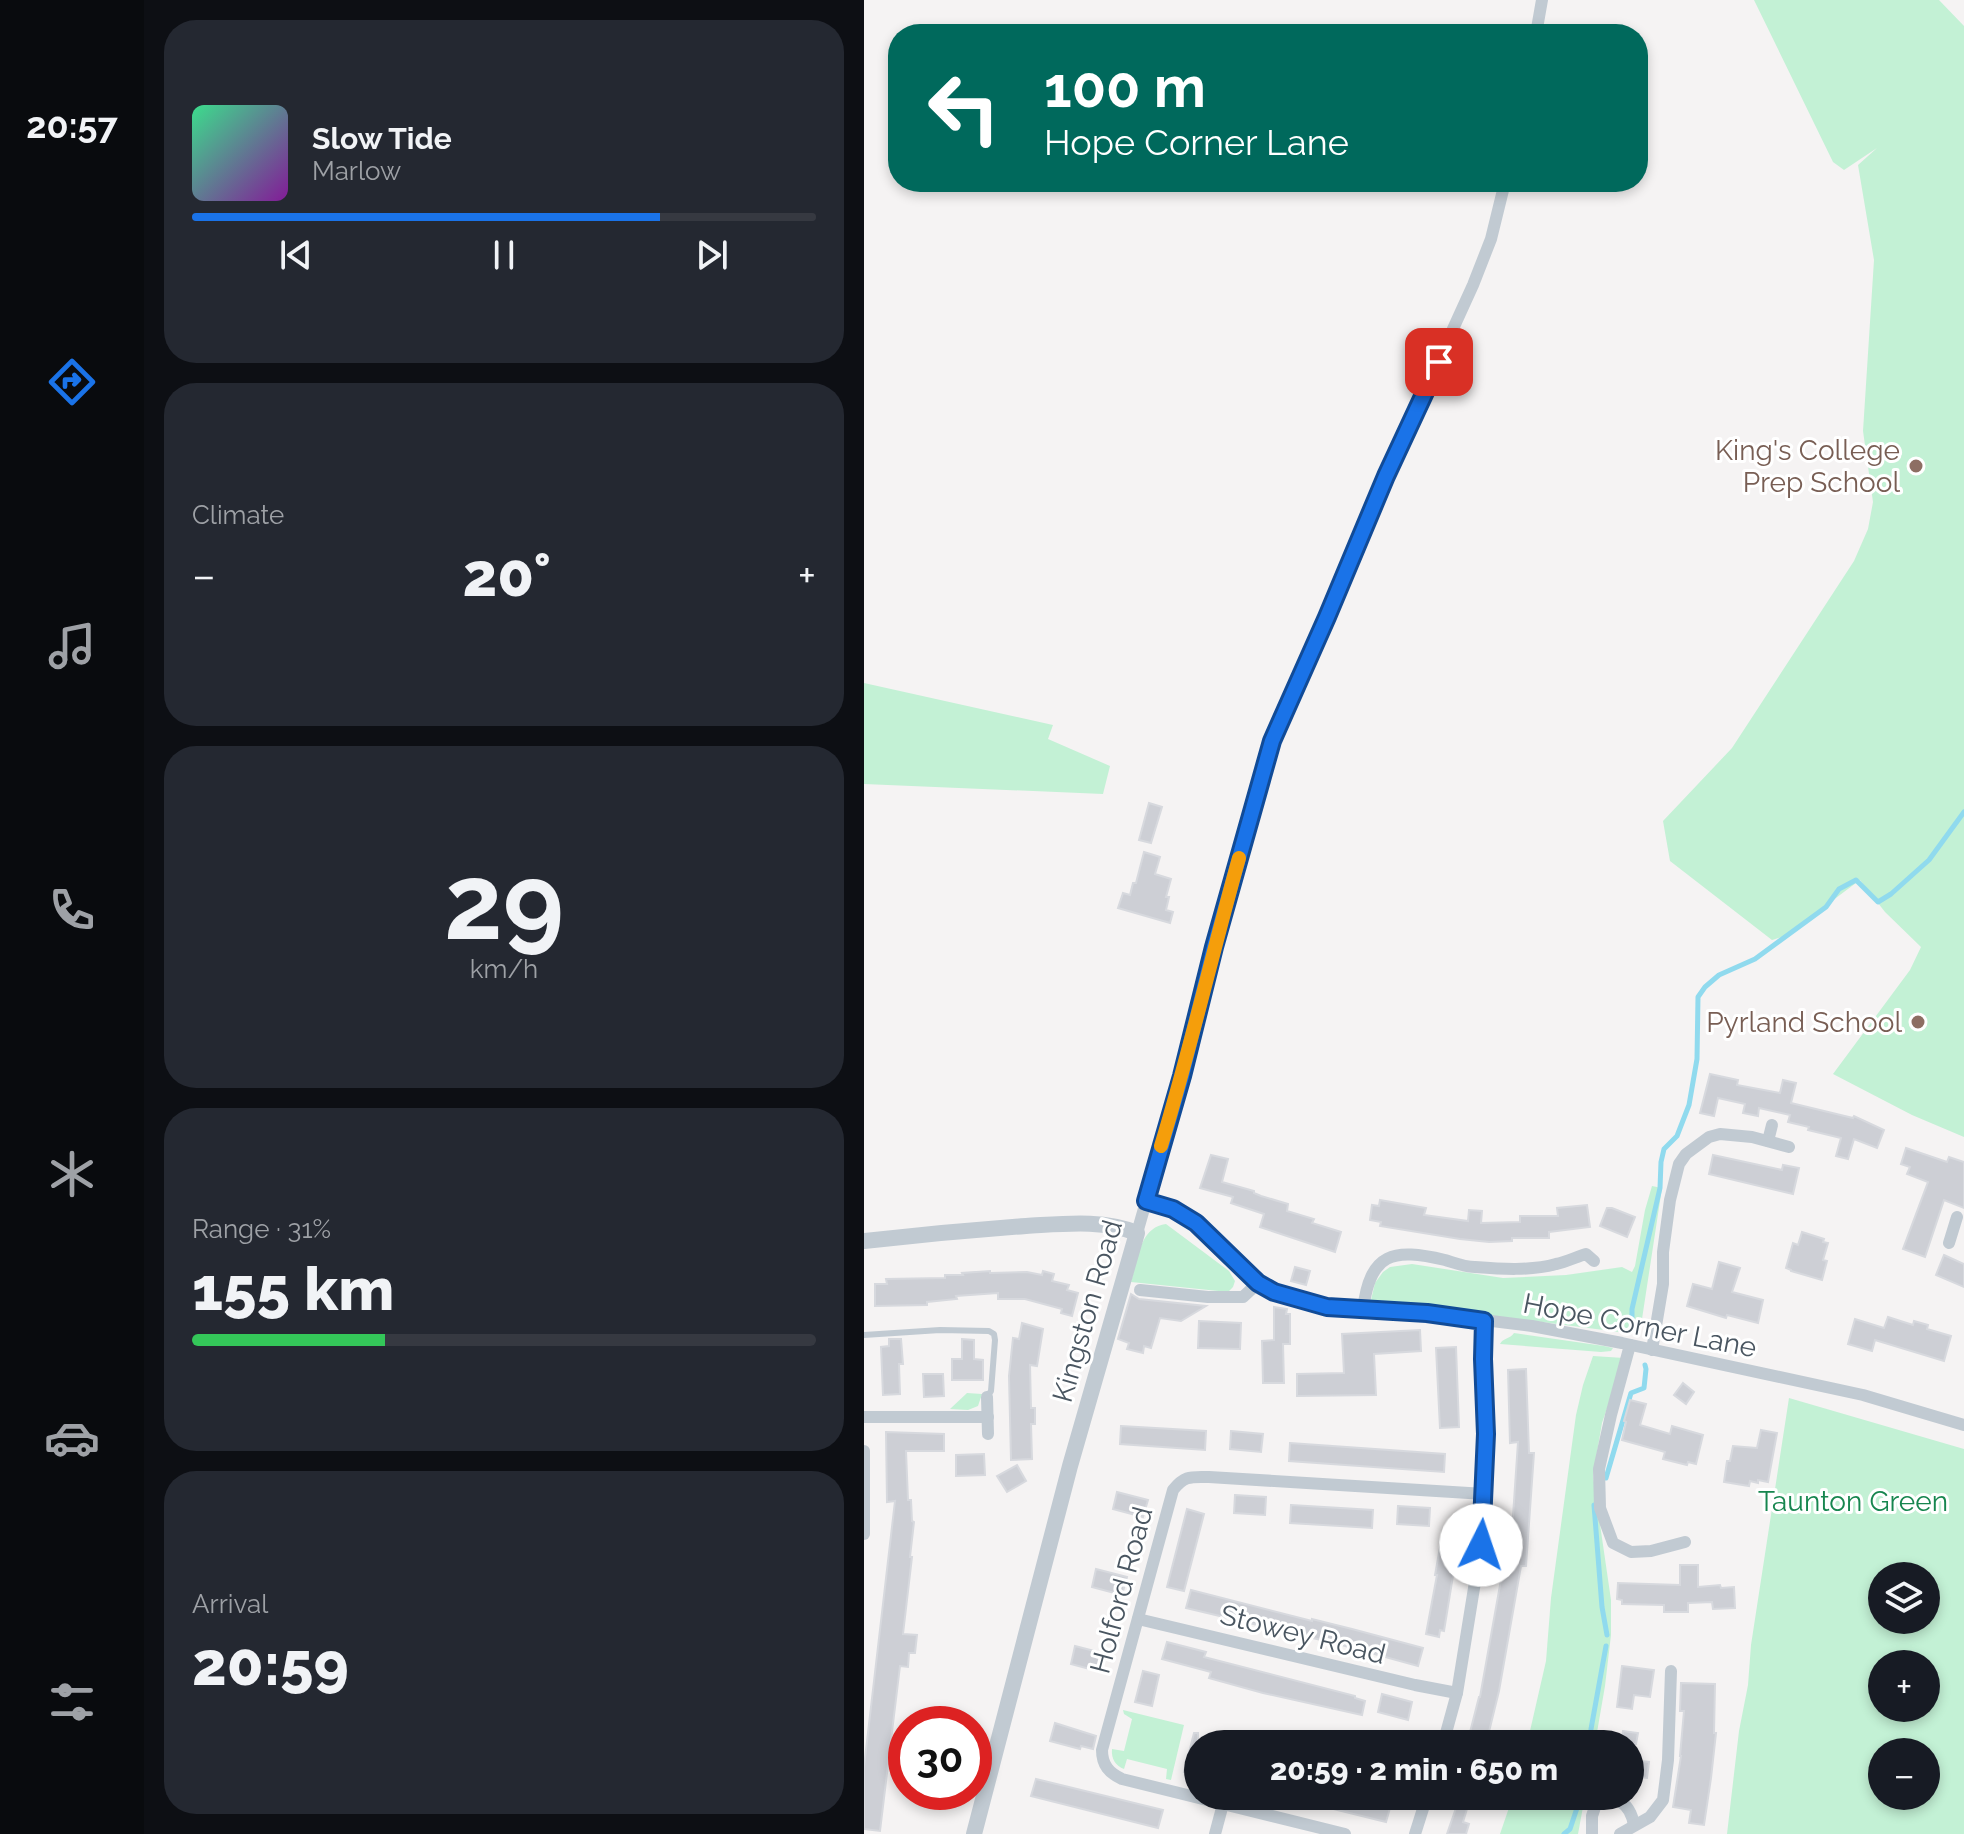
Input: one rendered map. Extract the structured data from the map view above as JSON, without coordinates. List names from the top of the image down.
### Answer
{
  "streets": {
    "street": [
      "Kingston Road",
      "Hope Corner Lane",
      "Holford Road",
      "Stowey Road"
    ]
  },
  "crossings": [
    ["Kingston Road", "Hope Corner Lane"],
    ["Holford Road", "Stowey Road"]
  ],
  "parks": ["Taunton Green"],
  "places": ["King's College Prep School", "Pyrland School"],
  "page": {
    "tabs": "20:57",
    "turn": ["100 m", "Hope Corner Lane"],
    "song": ["Slow Tide", "Marlow"],
    "tile": [
      "Climate",
      ["29", "km/h"],
      ["Range · 31%", "155 km"],
      ["Arrival", "20:59"]
    ],
    "heat": ["−", "20°", "+"],
    "map_buttons": ["+", "−"],
    "limit": "30",
    "trip": "20:59 · 2 min · 650 m"
  }
}
